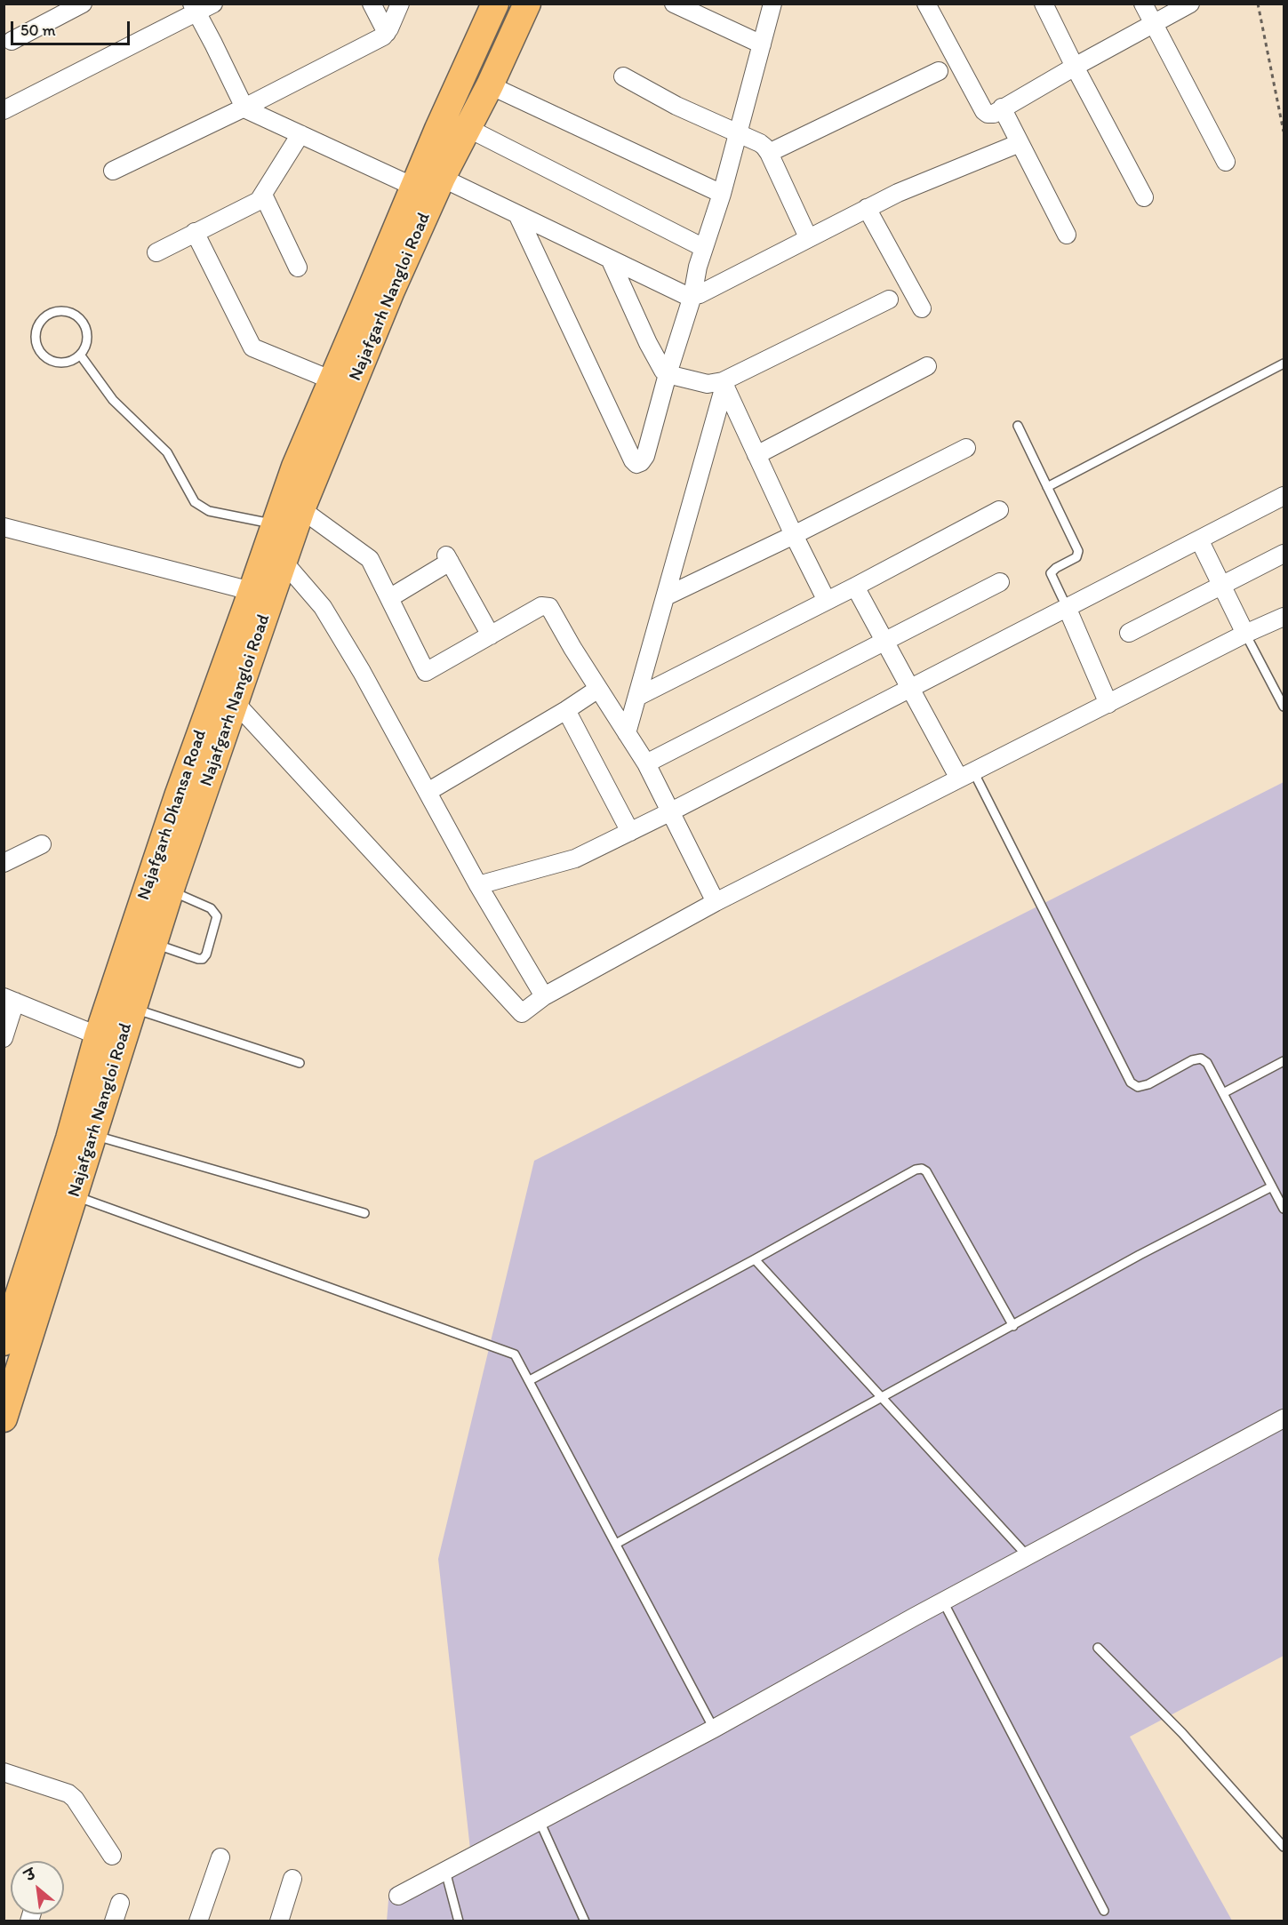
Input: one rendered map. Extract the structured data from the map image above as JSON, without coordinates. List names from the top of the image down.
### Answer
{
  "streets": {
    "main road": ["Najafgarh Nangloi Road", "Najafgarh Dhansa Road"]
  },
  "crossings": [
    ["Najafgarh Nangloi Road", "Najafgarh Dhansa Road"]
  ],
  "scale_bar": "50 m",
  "north": "top left"
}
